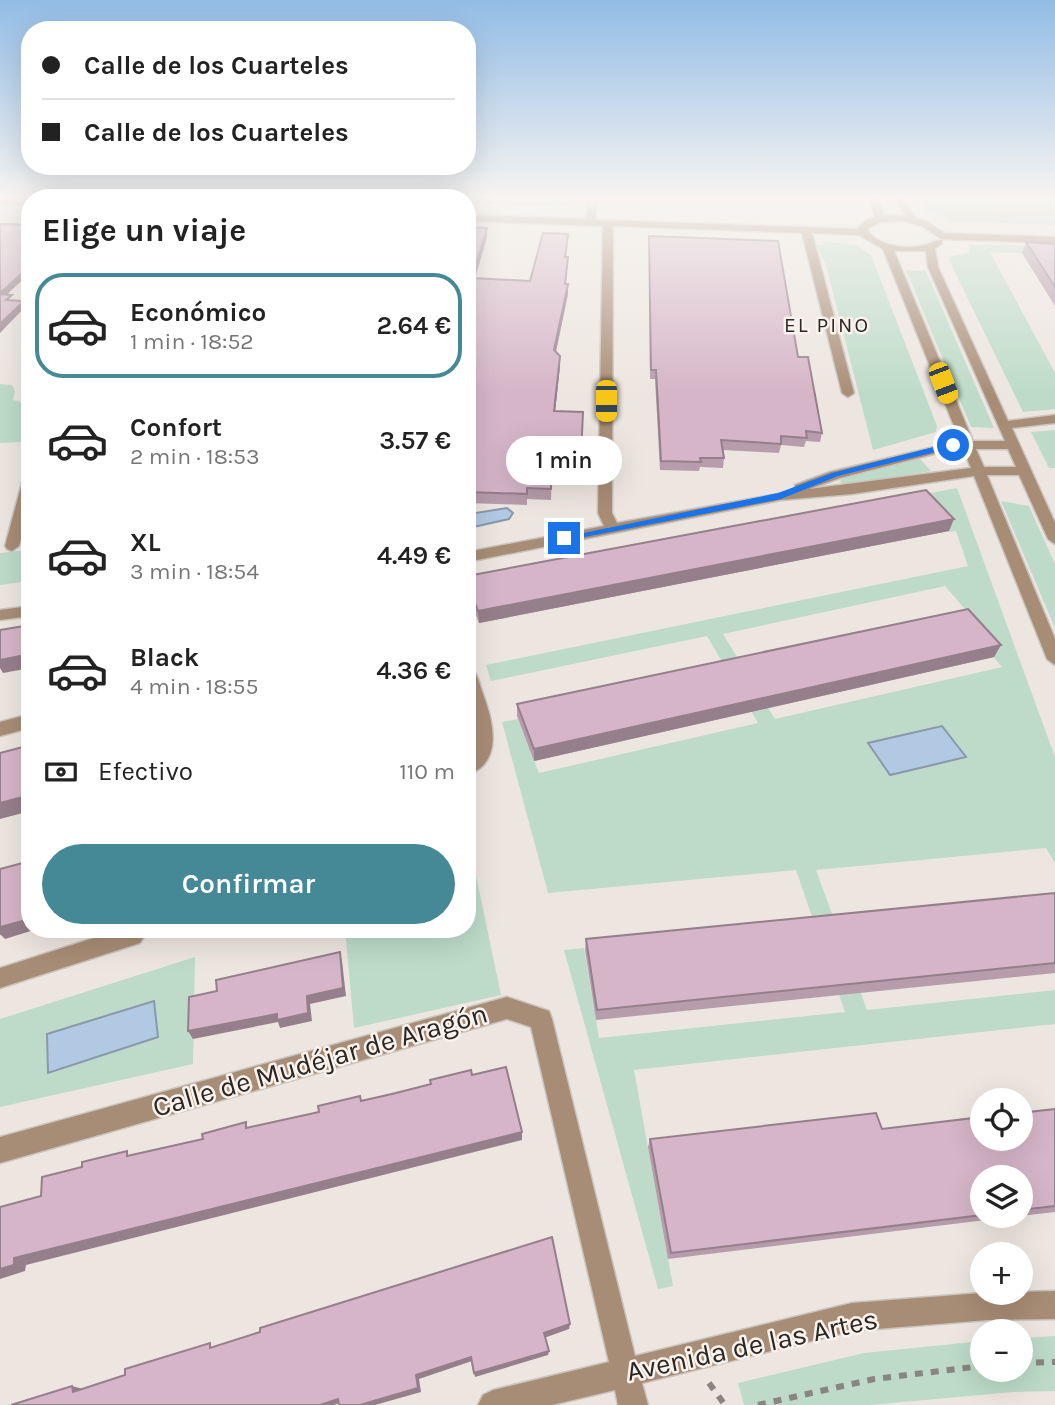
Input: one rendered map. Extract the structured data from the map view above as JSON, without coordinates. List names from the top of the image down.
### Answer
{
  "streets": {
    "street": ["Calle de Mudéjar de Aragón", "Avenida de las Artes"]
  },
  "crossings": [
    ["Calle de Mudéjar de Aragón", "Avenida de las Artes"]
  ],
  "districts": ["EL PINO"],
  "page": {
    "banner": ["Calle de los Cuarteles", "Calle de los Cuarteles"],
    "heading": "Elige un viaje",
    "list": [
      {
        "name": "Económico",
        "note": "1 min · 18:52",
        "value": "2.64 €"
      },
      {
        "name": "Confort",
        "note": "2 min · 18:53",
        "value": "3.57 €"
      },
      {
        "name": "XL",
        "note": "3 min · 18:54",
        "value": "4.49 €"
      },
      {
        "name": "Black",
        "note": "4 min · 18:55",
        "value": "4.36 €"
      }
    ],
    "bubble": "1 min",
    "pay": ["Efectivo", "110 m"],
    "buttons": "Confirmar",
    "map_buttons": ["+", "−"]
  }
}
